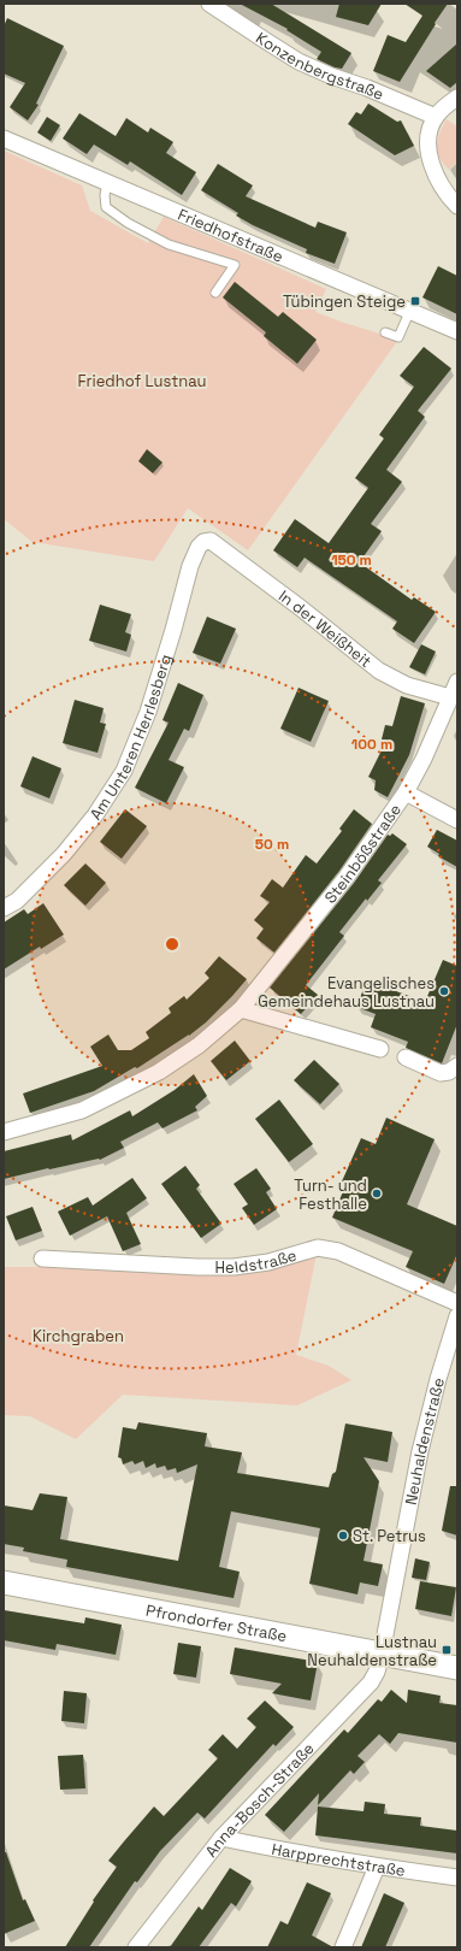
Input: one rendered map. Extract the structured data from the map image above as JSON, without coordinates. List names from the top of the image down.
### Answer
{
  "streets": {
    "street": [
      "Konzenbergstraße",
      "Friedhofstraße",
      "In der Weißheit",
      "Am Unteren Herrlesberg",
      "Steinbößstraße",
      "Heldstraße",
      "Neuhaldenstraße",
      "Pfrondorfer Straße",
      "Anna-Bosch-Straße",
      "Harpprechtstraße"
    ]
  },
  "crossings": [
    ["In der Weißheit", "Am Unteren Herrlesberg"],
    ["In der Weißheit", "Steinbößstraße"],
    ["Neuhaldenstraße", "Pfrondorfer Straße"],
    ["Neuhaldenstraße", "Anna-Bosch-Straße"],
    ["Pfrondorfer Straße", "Anna-Bosch-Straße"],
    ["Anna-Bosch-Straße", "Harpprechtstraße"]
  ],
  "parks": ["Friedhof Lustnau", "Kirchgraben"],
  "places": {
    "transit": ["Tübingen Steige", "Lustnau Neuhaldenstraße"],
    "other": ["Evangelisches Gemeindehaus Lustnau", "Turn- und Festhalle", "St. Petrus"]
  },
  "rings": ["150 m", "100 m", "50 m"]
}
